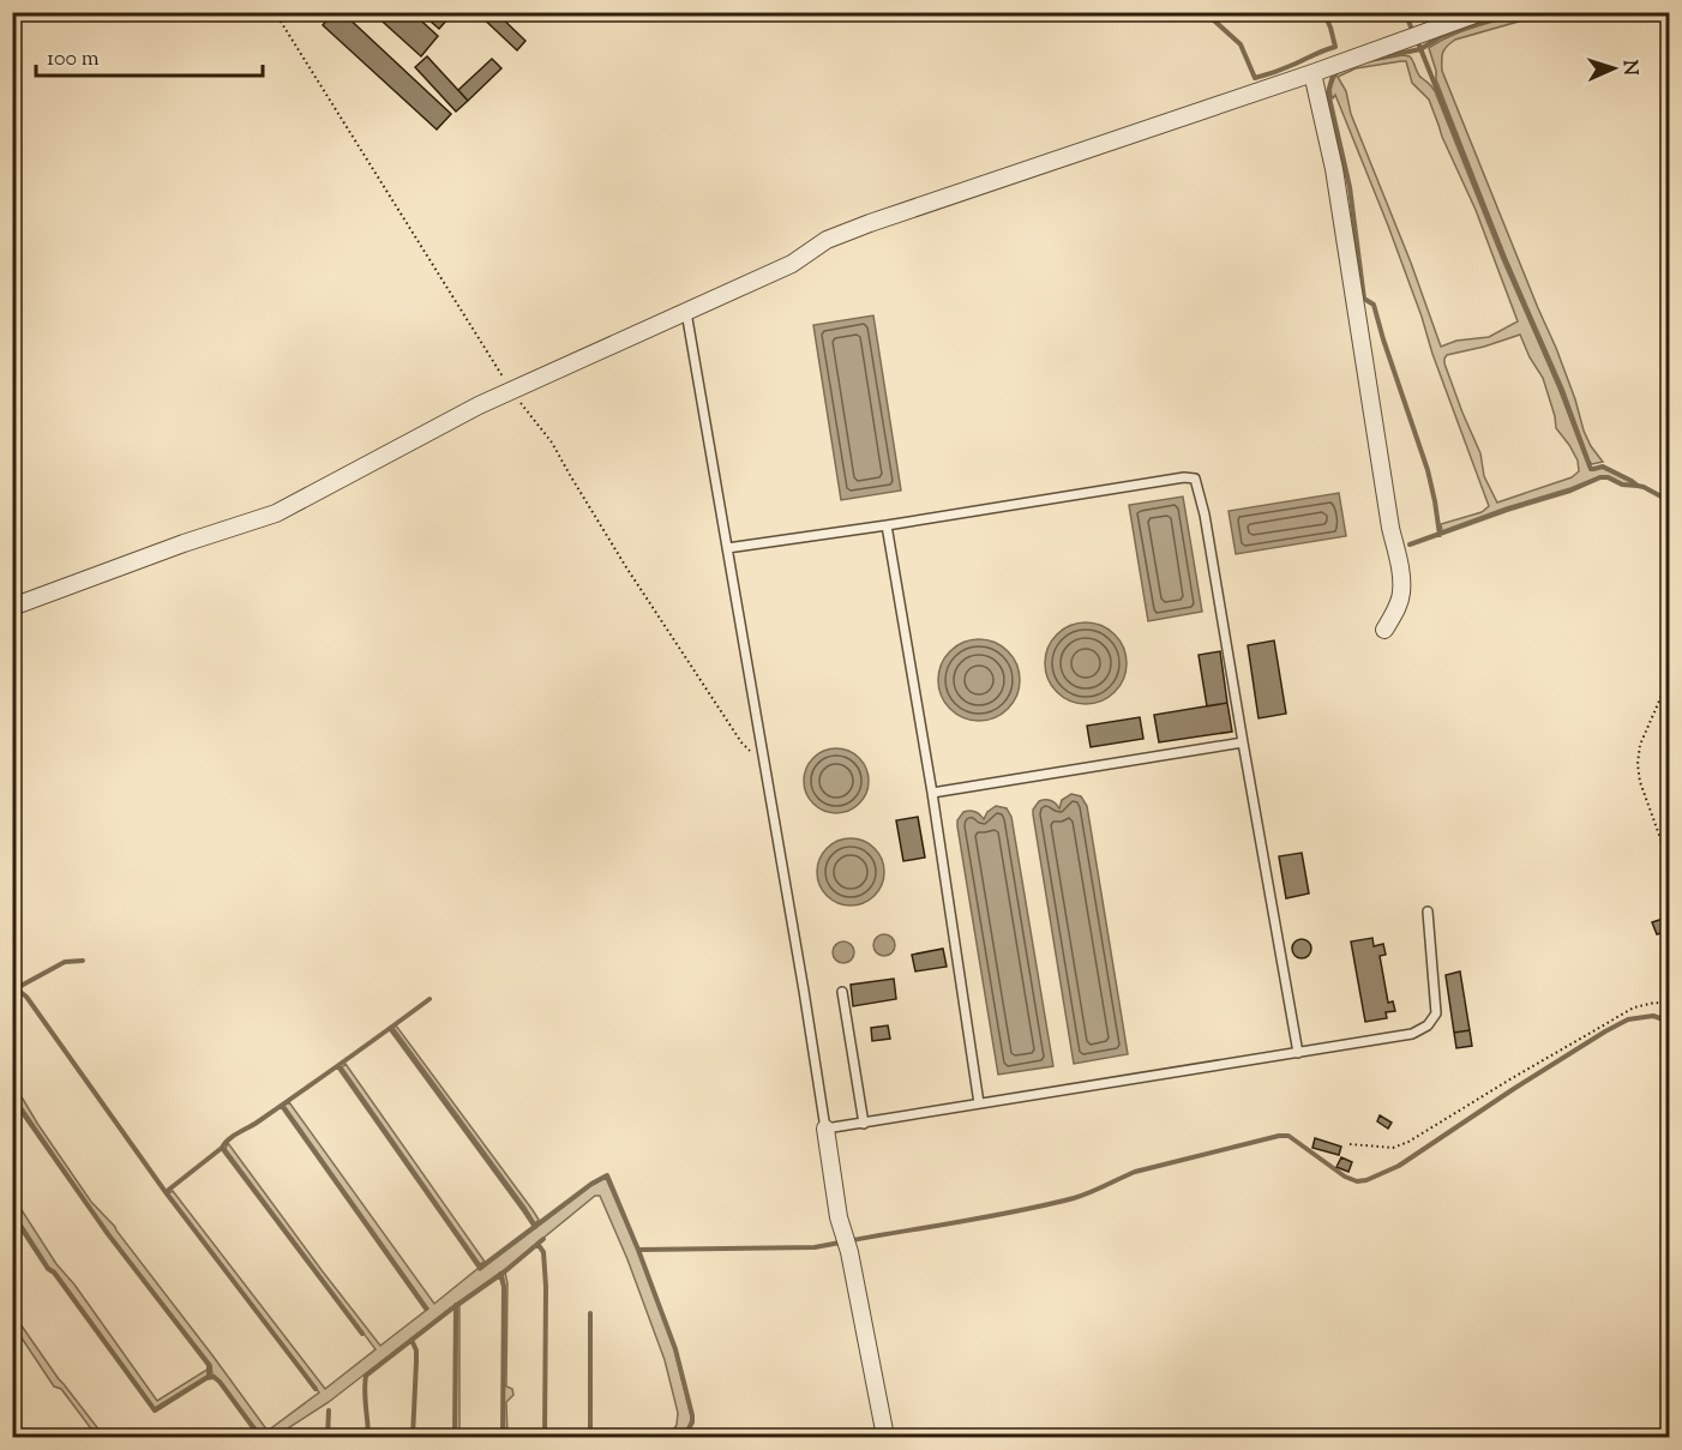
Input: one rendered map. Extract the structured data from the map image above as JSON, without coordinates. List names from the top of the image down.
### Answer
{
  "scale_bar": "100 m",
  "north": "right"
}
